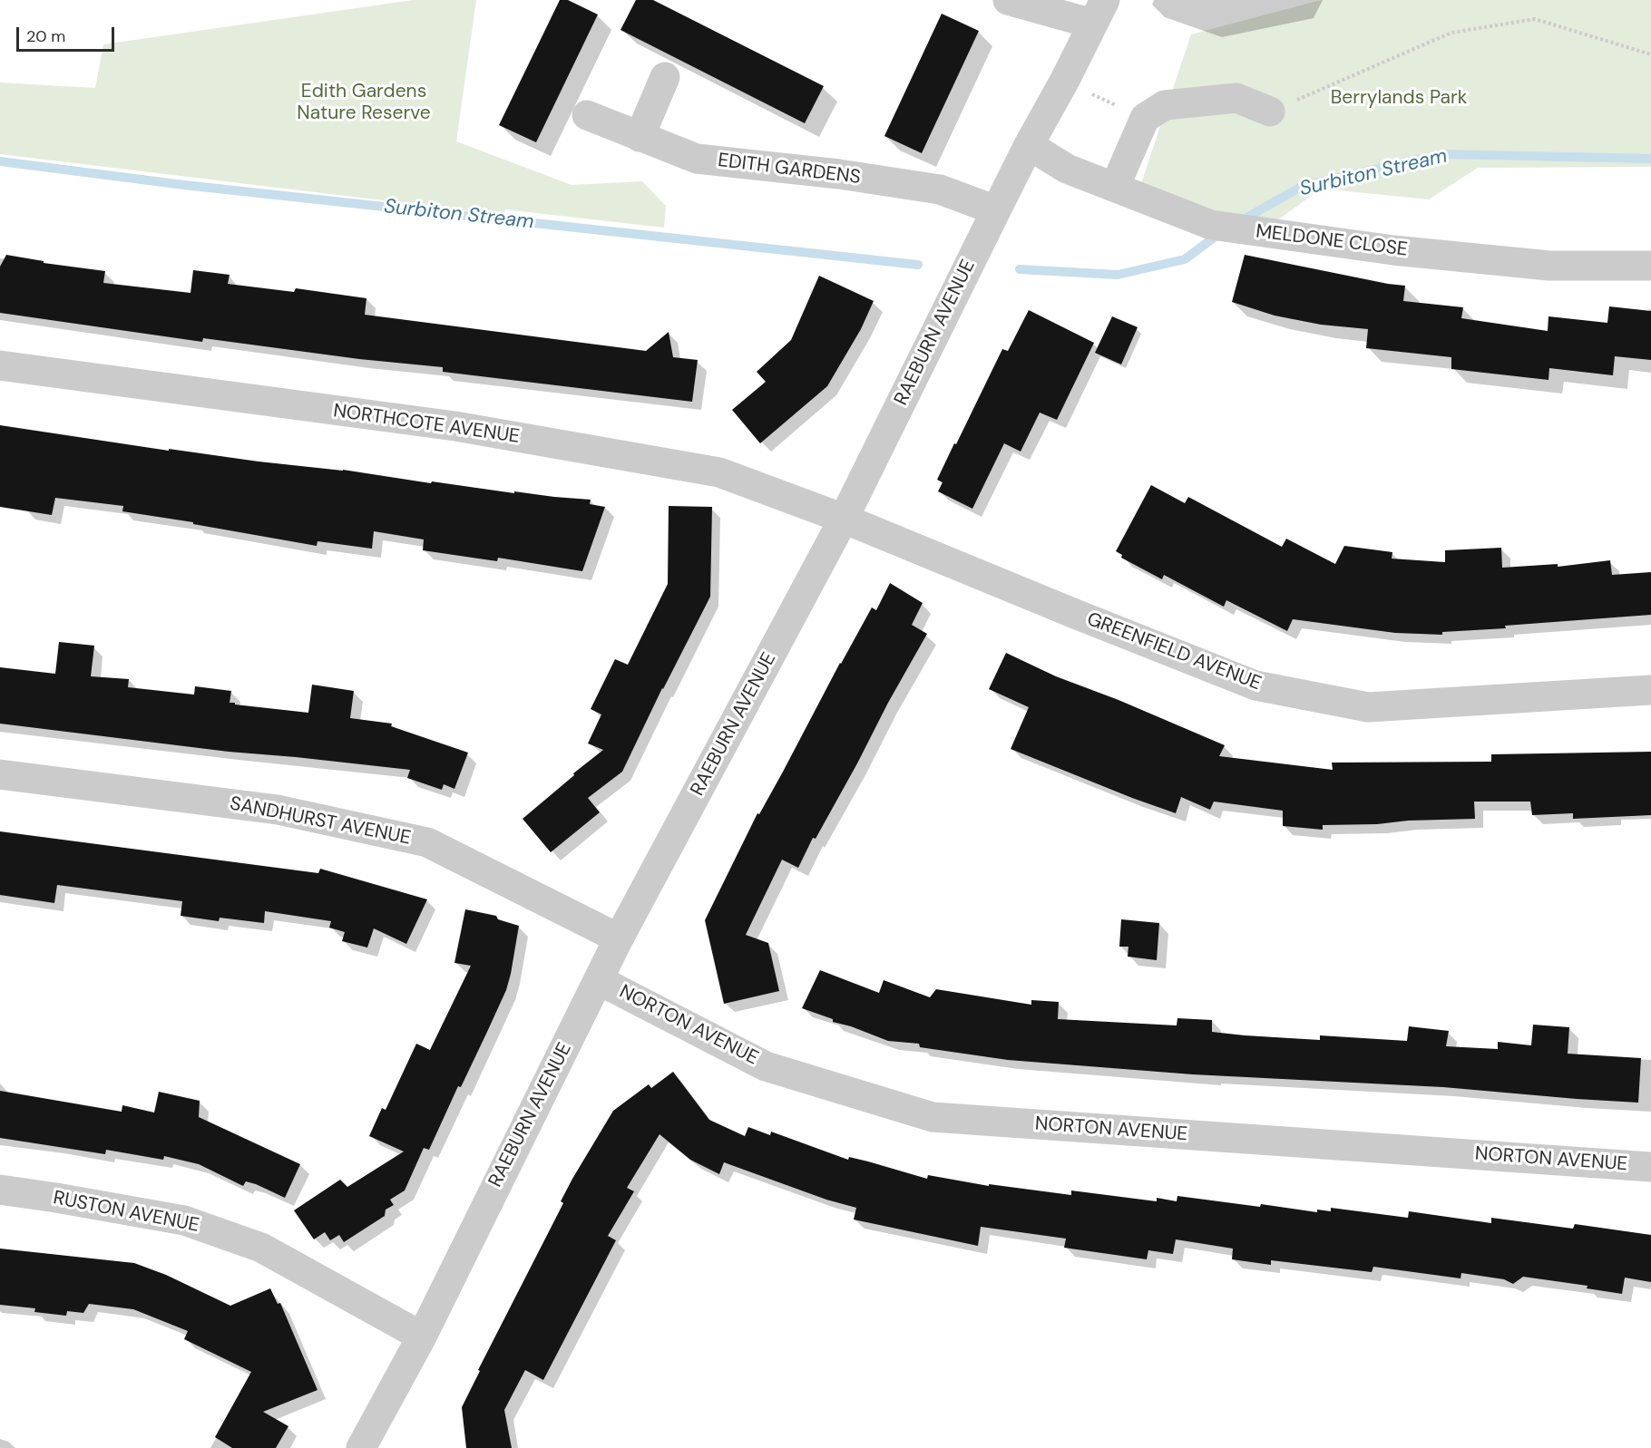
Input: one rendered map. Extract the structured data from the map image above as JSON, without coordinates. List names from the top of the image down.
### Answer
{
  "streets": {
    "street": [
      "EDITH GARDENS",
      "MELDONE CLOSE",
      "RAEBURN AVENUE",
      "NORTHCOTE AVENUE",
      "GREENFIELD AVENUE",
      "SANDHURST AVENUE",
      "NORTON AVENUE",
      "RUSTON AVENUE"
    ]
  },
  "crossings": [
    ["EDITH GARDENS", "RAEBURN AVENUE"],
    ["MELDONE CLOSE", "RAEBURN AVENUE"],
    ["RAEBURN AVENUE", "NORTHCOTE AVENUE"],
    ["RAEBURN AVENUE", "GREENFIELD AVENUE"],
    ["RAEBURN AVENUE", "SANDHURST AVENUE"],
    ["RAEBURN AVENUE", "NORTON AVENUE"],
    ["RAEBURN AVENUE", "RUSTON AVENUE"],
    ["NORTHCOTE AVENUE", "GREENFIELD AVENUE"]
  ],
  "water": ["Surbiton Stream"],
  "parks": ["Edith Gardens Nature Reserve", "Berrylands Park"],
  "scale_bar": "20 m"
}
